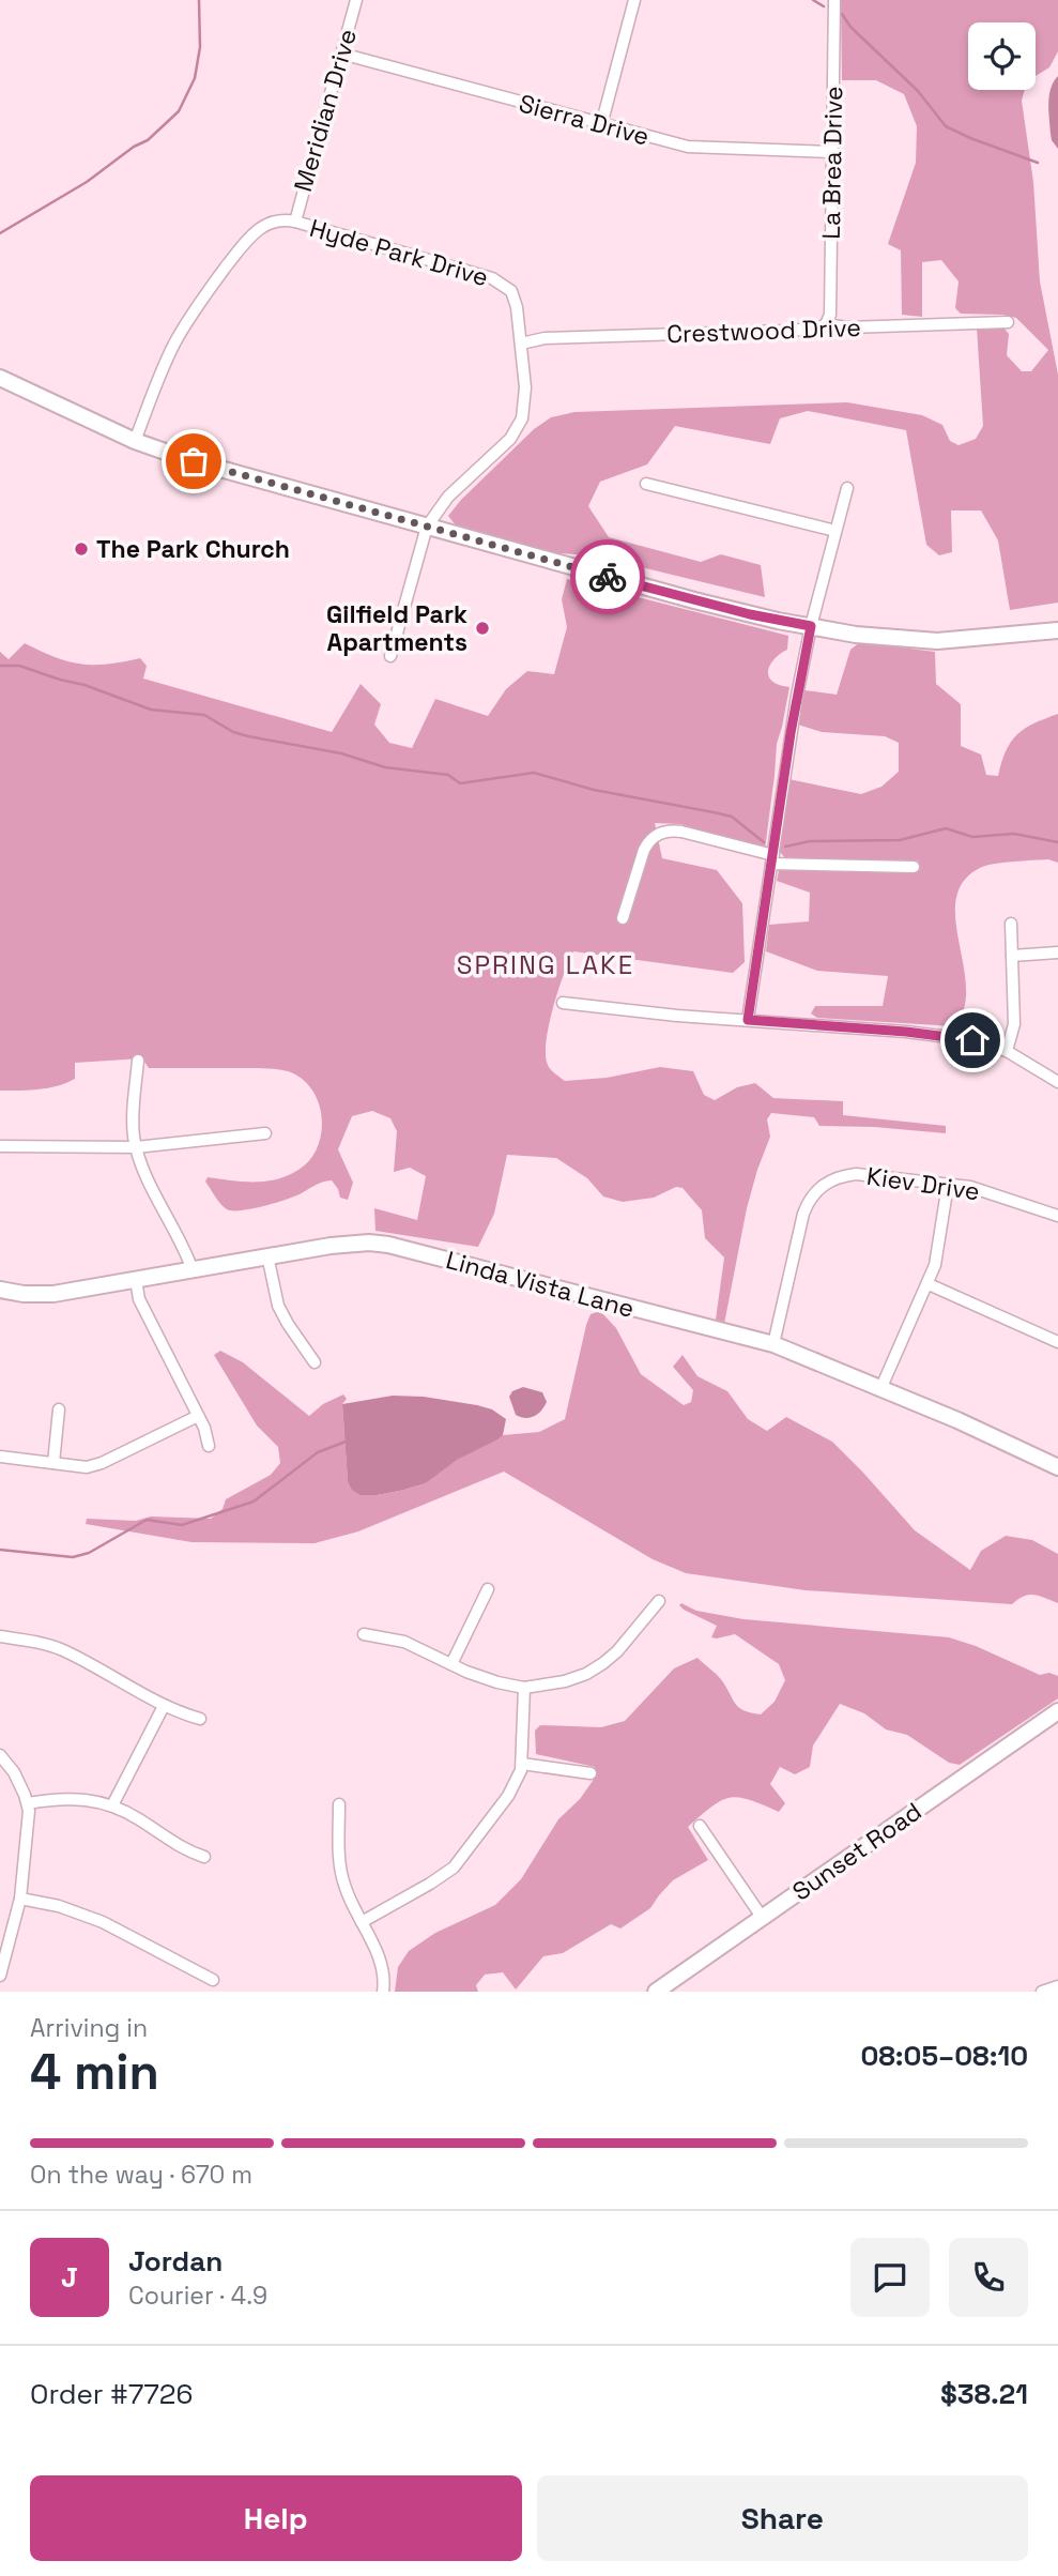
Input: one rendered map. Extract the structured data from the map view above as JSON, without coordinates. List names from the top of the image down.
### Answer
{
  "streets": {
    "main road": ["Linda Vista Lane", "Sunset Road"],
    "street": [
      "Meridian Drive",
      "Sierra Drive",
      "La Brea Drive",
      "Hyde Park Drive",
      "Crestwood Drive",
      "Kiev Drive"
    ]
  },
  "crossings": [
    ["Meridian Drive", "Sierra Drive"],
    ["Meridian Drive", "Hyde Park Drive"],
    ["Sierra Drive", "La Brea Drive"],
    ["La Brea Drive", "Crestwood Drive"],
    ["Hyde Park Drive", "Crestwood Drive"],
    ["Kiev Drive", "Linda Vista Lane"]
  ],
  "districts": ["SPRING LAKE"],
  "places": ["The Park Church", "Gilfield Park Apartments"],
  "page": {
    "heading": ["4 min", "Arriving in", "08:05–08:10"],
    "panel": [
      "Jordan",
      "Courier · 4.9",
      "Order #7726",
      "$38.21"
    ],
    "bar": "On the way · 670 m",
    "round": "J",
    "buttons": ["Help", "Share"]
  }
}
